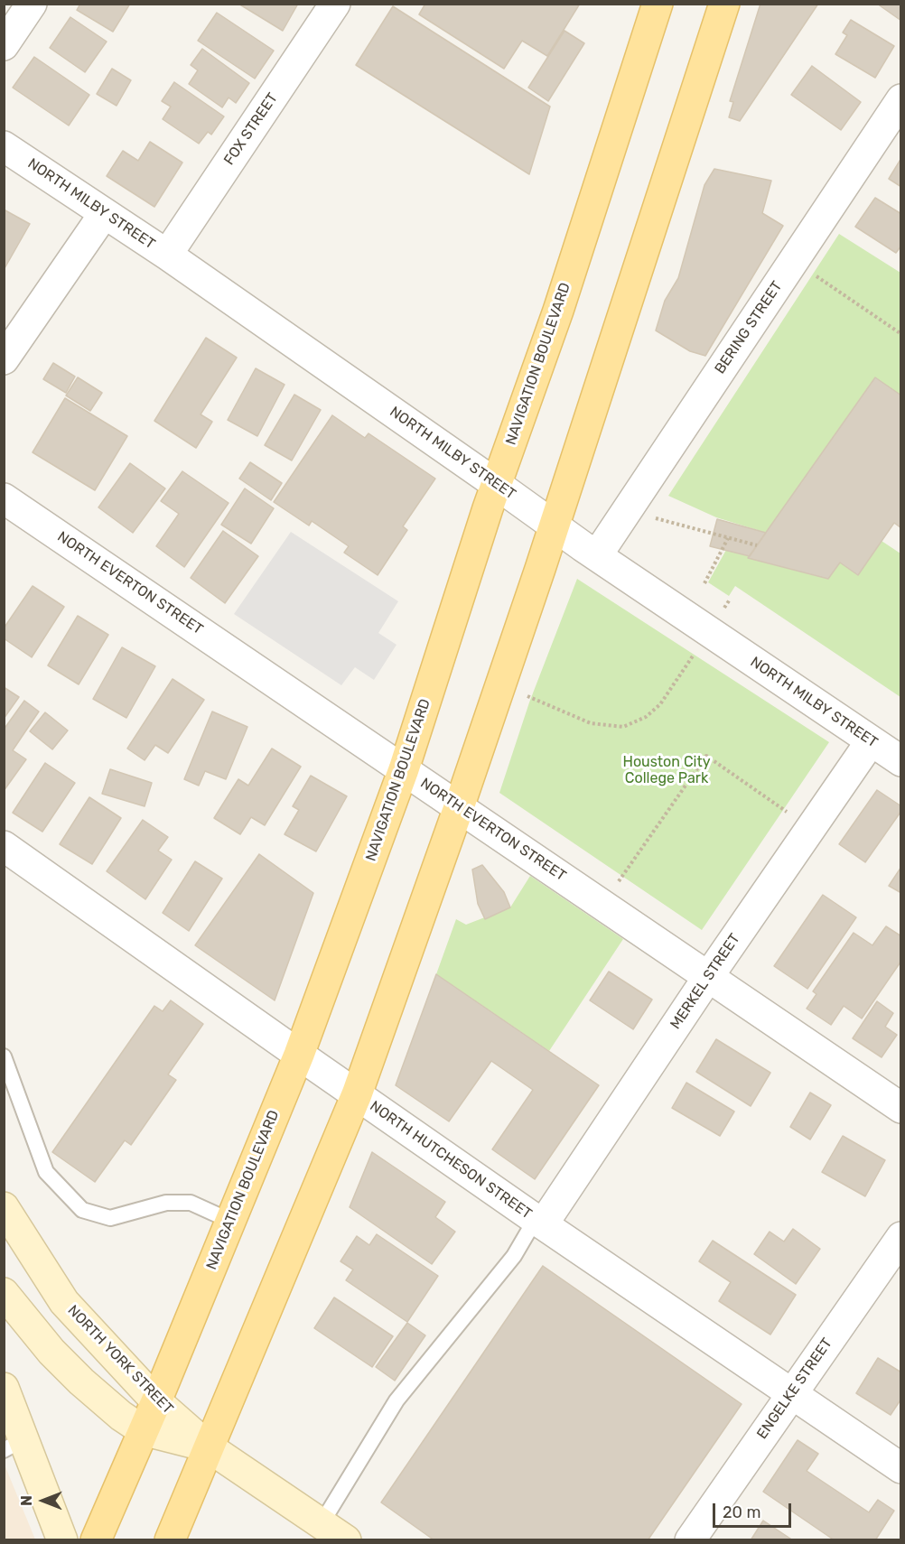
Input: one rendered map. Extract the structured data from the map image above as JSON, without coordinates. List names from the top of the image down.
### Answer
{
  "streets": {
    "main road": ["NAVIGATION BOULEVARD", "NORTH YORK STREET"],
    "street": [
      "FOX STREET",
      "NORTH MILBY STREET",
      "BERING STREET",
      "NORTH EVERTON STREET",
      "MERKEL STREET",
      "NORTH HUTCHESON STREET",
      "ENGELKE STREET"
    ]
  },
  "crossings": [
    ["FOX STREET", "NORTH MILBY STREET"],
    ["NORTH MILBY STREET", "BERING STREET"],
    ["NORTH MILBY STREET", "NAVIGATION BOULEVARD"],
    ["NORTH MILBY STREET", "MERKEL STREET"],
    ["NAVIGATION BOULEVARD", "NORTH EVERTON STREET"],
    ["NAVIGATION BOULEVARD", "NORTH HUTCHESON STREET"],
    ["NAVIGATION BOULEVARD", "NORTH YORK STREET"],
    ["NORTH EVERTON STREET", "MERKEL STREET"],
    ["MERKEL STREET", "NORTH HUTCHESON STREET"],
    ["NORTH HUTCHESON STREET", "ENGELKE STREET"]
  ],
  "parks": ["Houston City College Park"],
  "scale_bar": "20 m",
  "north": "left"
}
